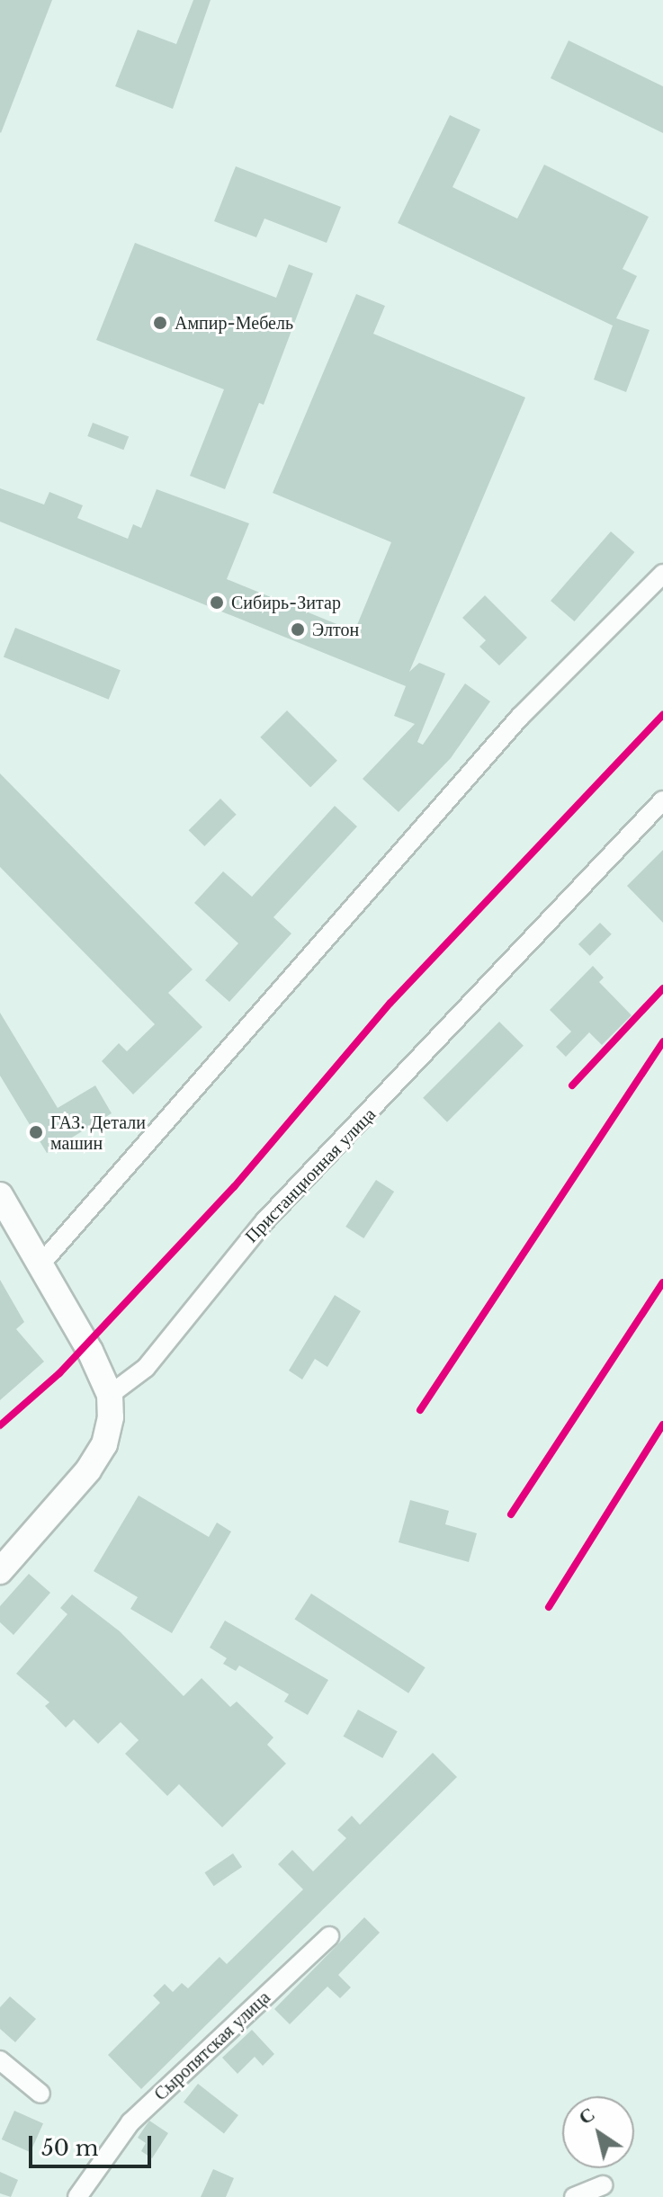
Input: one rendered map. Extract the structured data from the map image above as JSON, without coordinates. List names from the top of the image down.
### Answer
{
  "streets": {
    "street": ["Пристанционная улица", "Сыропятская улица"]
  },
  "places": [
    "Ампир-Мебель",
    "Сибирь-Зитар",
    "Элтон",
    "ГАЗ. Детали машин"
  ],
  "scale_bar": "50 m",
  "north": "top left"
}
